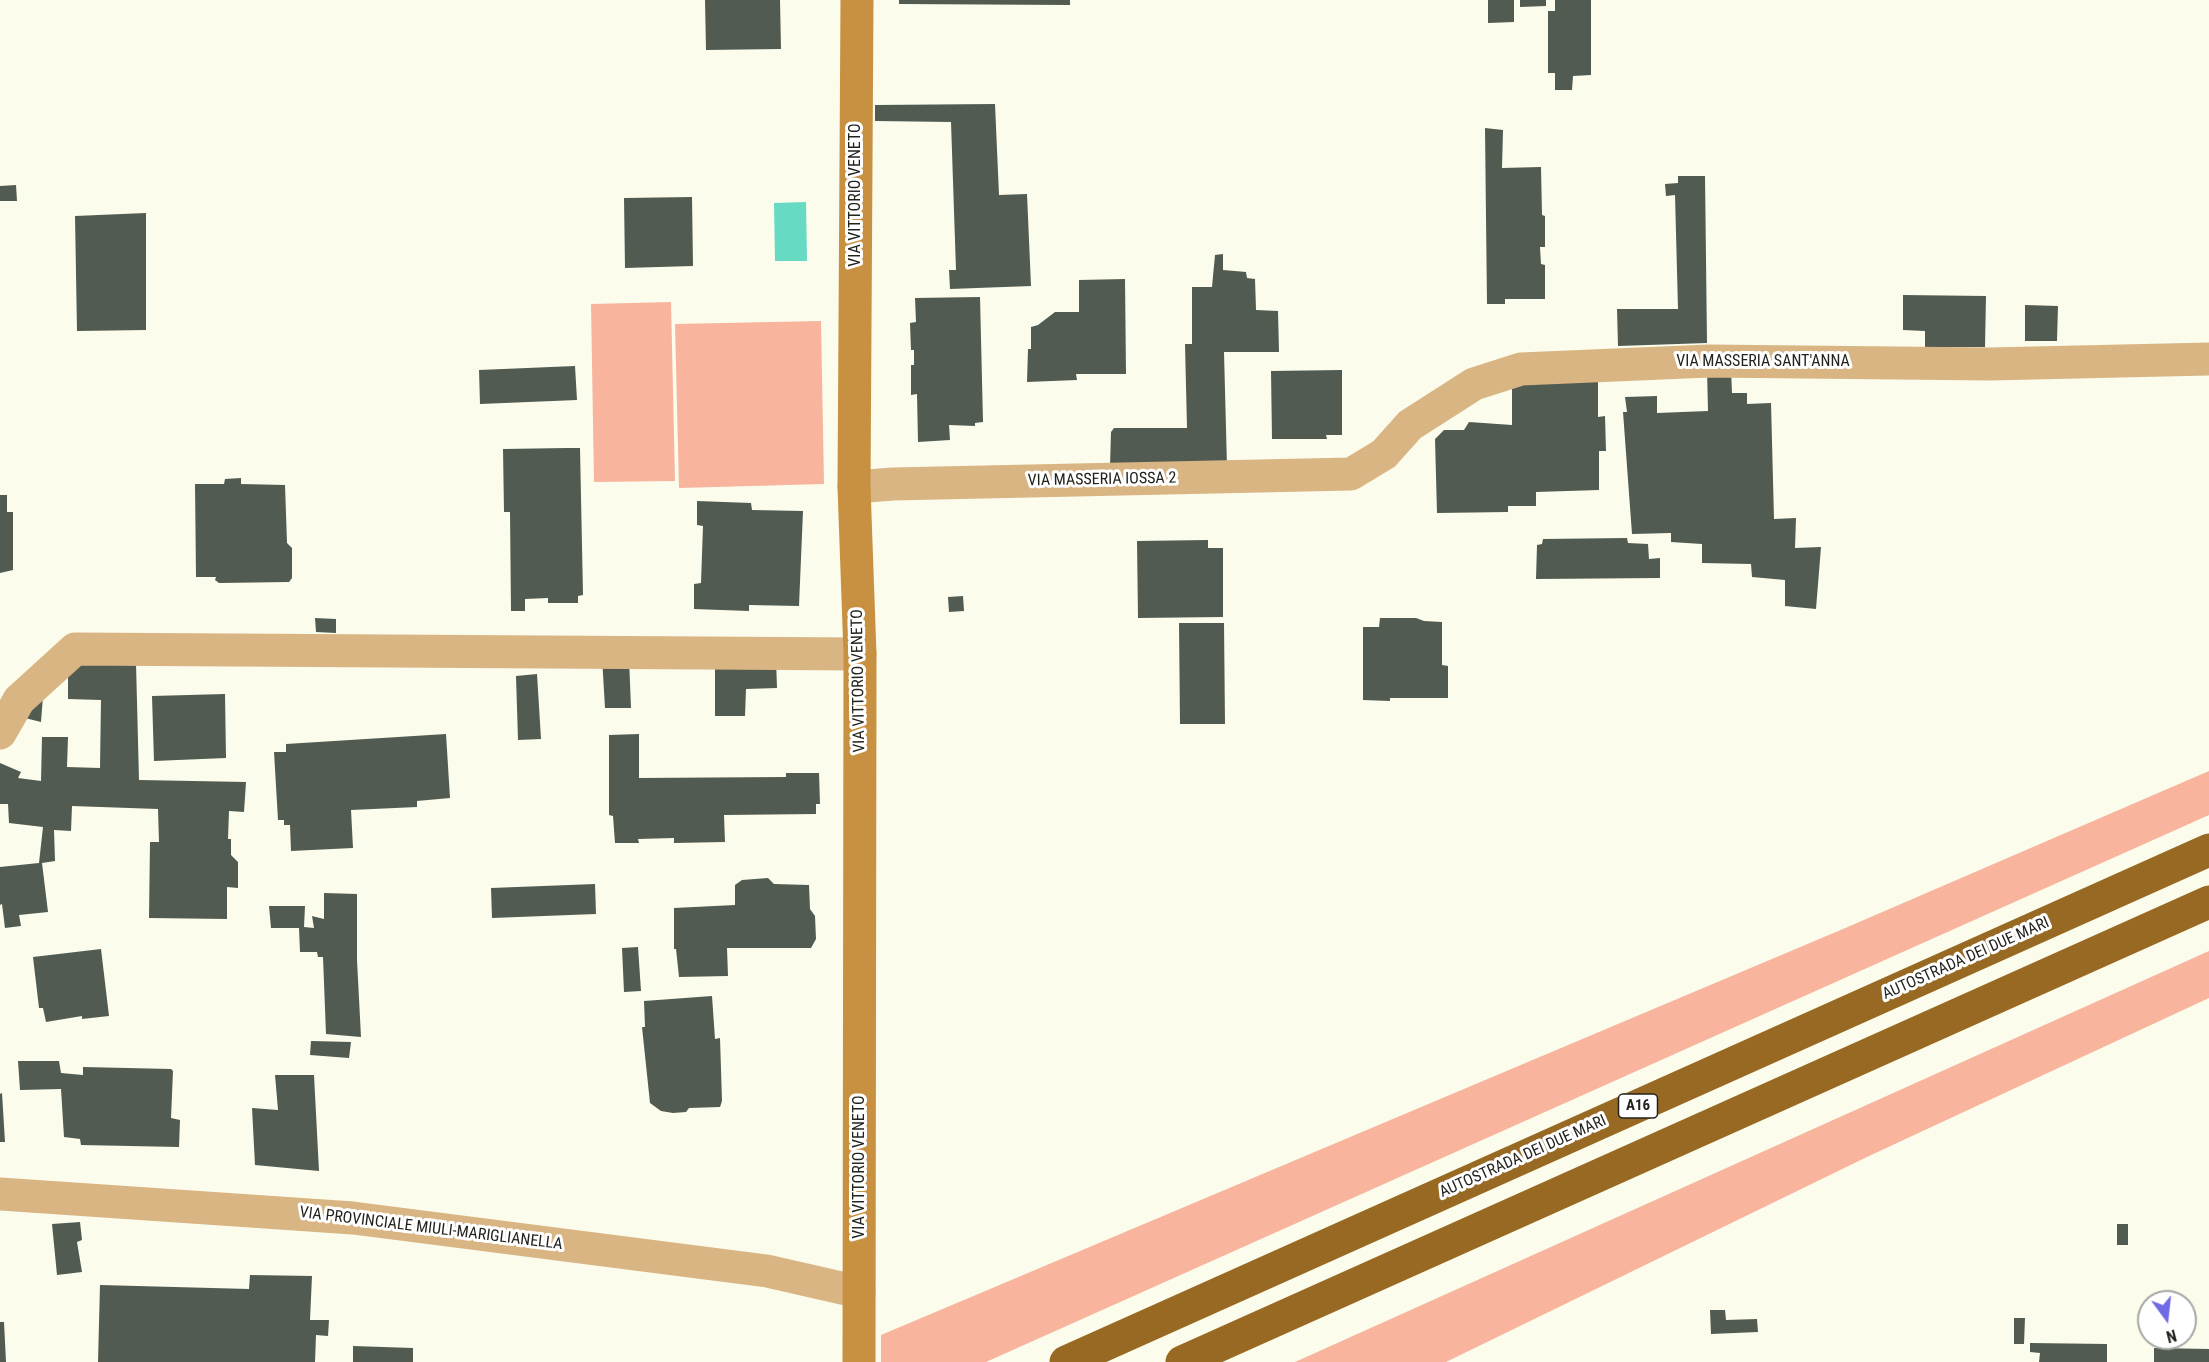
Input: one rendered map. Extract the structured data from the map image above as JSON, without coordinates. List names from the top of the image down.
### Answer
{
  "streets": {
    "highway": ["AUTOSTRADA DEI DUE MARI", "A16"],
    "street": [
      "VIA VITTORIO VENETO",
      "VIA MASSERIA SANT'ANNA",
      "VIA MASSERIA IOSSA 2",
      "VIA PROVINCIALE MIULI-MARIGLIANELLA"
    ]
  },
  "crossings": [
    ["VIA VITTORIO VENETO", "VIA MASSERIA IOSSA 2"],
    ["VIA VITTORIO VENETO", "VIA PROVINCIALE MIULI-MARIGLIANELLA"],
    ["VIA MASSERIA SANT'ANNA", "VIA MASSERIA IOSSA 2"]
  ],
  "north": "bottom"
}
